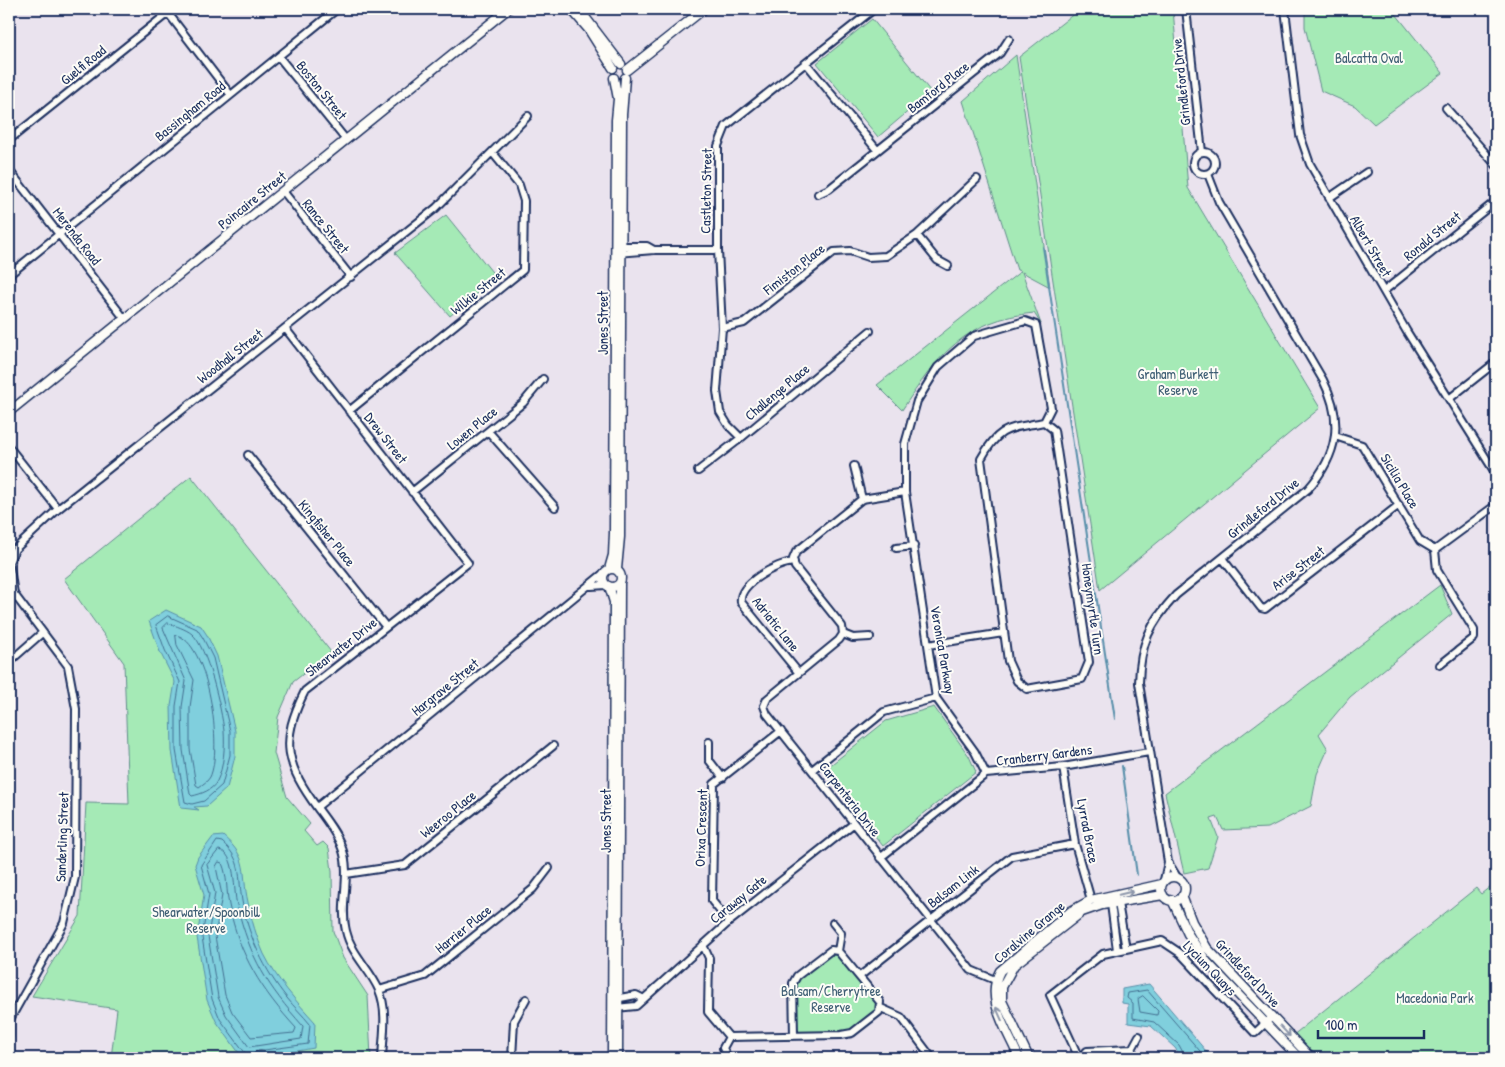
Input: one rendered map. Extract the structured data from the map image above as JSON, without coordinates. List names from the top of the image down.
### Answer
{
  "streets": {
    "street": [
      "Guelfi Road",
      "Grindleford Drive",
      "Bamford Place",
      "Boston Street",
      "Bassingham Road",
      "Castleton Street",
      "Poincaire Street",
      "Rance Street",
      "Merenda Road",
      "Ronald Street",
      "Albert Street",
      "Fimiston Place",
      "Wilkie Street",
      "Jones Street",
      "Woodhall Street",
      "Challenge Place",
      "Lowen Place",
      "Drew Street",
      "Sicilia Place",
      "Kingfisher Place",
      "Arise Street",
      "Honeymyrtle Turn",
      "Adriatic Lane",
      "Shearwater Drive",
      "Veronica Parkway",
      "Hargrave Street",
      "Cranberry Gardens",
      "Carpenteria Drive",
      "Weeroo Place",
      "Orixa Crescent",
      "Lyrrad Brace",
      "Sanderling Street",
      "Balsam Link",
      "Caraway Gate",
      "Harrier Place",
      "Coralvine Grange",
      "Lycium Quays"
    ]
  },
  "crossings": [
    ["Grindleford Drive", "Sicilia Place"],
    ["Grindleford Drive", "Arise Street"],
    ["Grindleford Drive", "Cranberry Gardens"],
    ["Grindleford Drive", "Coralvine Grange"],
    ["Grindleford Drive", "Lycium Quays"],
    ["Boston Street", "Bassingham Road"],
    ["Boston Street", "Poincaire Street"],
    ["Bassingham Road", "Merenda Road"],
    ["Castleton Street", "Fimiston Place"],
    ["Castleton Street", "Challenge Place"],
    ["Poincaire Street", "Rance Street"],
    ["Poincaire Street", "Merenda Road"],
    ["Rance Street", "Woodhall Street"],
    ["Ronald Street", "Albert Street"],
    ["Wilkie Street", "Woodhall Street"],
    ["Wilkie Street", "Drew Street"],
    ["Jones Street", "Hargrave Street"],
    ["Jones Street", "Caraway Gate"],
    ["Woodhall Street", "Drew Street"],
    ["Woodhall Street", "Sanderling Street"],
    ["Lowen Place", "Drew Street"],
    ["Drew Street", "Shearwater Drive"],
    ["Sicilia Place", "Arise Street"],
    ["Kingfisher Place", "Shearwater Drive"],
    ["Honeymyrtle Turn", "Veronica Parkway"],
    ["Adriatic Lane", "Carpenteria Drive"],
    ["Shearwater Drive", "Hargrave Street"],
    ["Shearwater Drive", "Weeroo Place"],
    ["Shearwater Drive", "Harrier Place"],
    ["Veronica Parkway", "Cranberry Gardens"],
    ["Cranberry Gardens", "Carpenteria Drive"],
    ["Cranberry Gardens", "Lyrrad Brace"],
    ["Carpenteria Drive", "Orixa Crescent"],
    ["Carpenteria Drive", "Balsam Link"],
    ["Carpenteria Drive", "Caraway Gate"],
    ["Carpenteria Drive", "Coralvine Grange"],
    ["Orixa Crescent", "Caraway Gate"],
    ["Lyrrad Brace", "Balsam Link"],
    ["Lyrrad Brace", "Coralvine Grange"]
  ],
  "parks": [
    "Balcatta Oval",
    "Graham Burkett Reserve",
    "Shearwater/Spoonbill Reserve",
    "Balsam/Cherrytree Reserve",
    "Macedonia Park"
  ],
  "scale_bar": "100 m"
}
